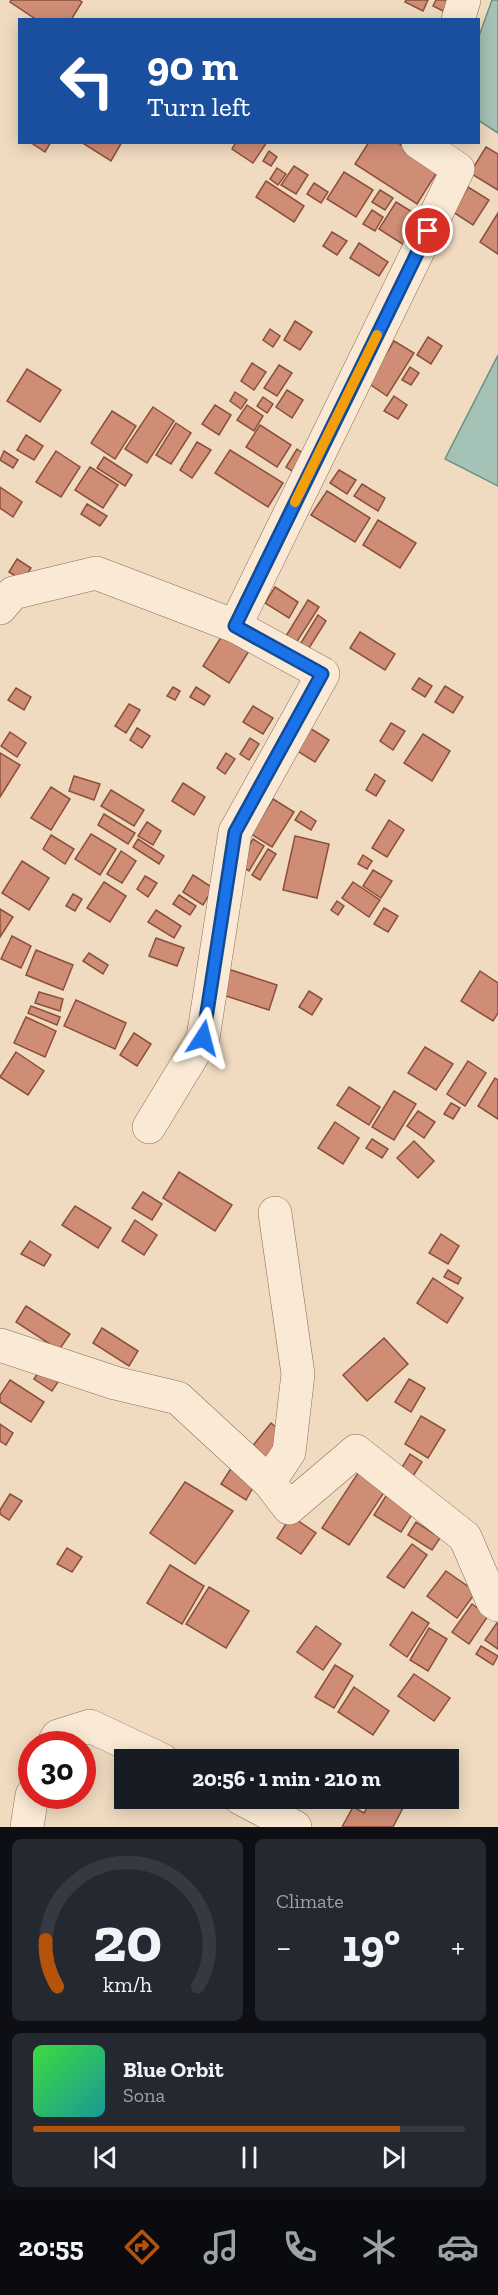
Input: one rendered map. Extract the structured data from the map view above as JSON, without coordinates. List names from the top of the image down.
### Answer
{
  "page": {
    "turn": ["90 m", "Turn left"],
    "limit": "30",
    "trip": "20:56 · 1 min · 210 m",
    "tile": "Climate",
    "heat": ["−", "19°", "+"],
    "song": ["Blue Orbit", "Sona"],
    "tabs": "20:55",
    "gauge": ["20", "km/h"]
  }
}
